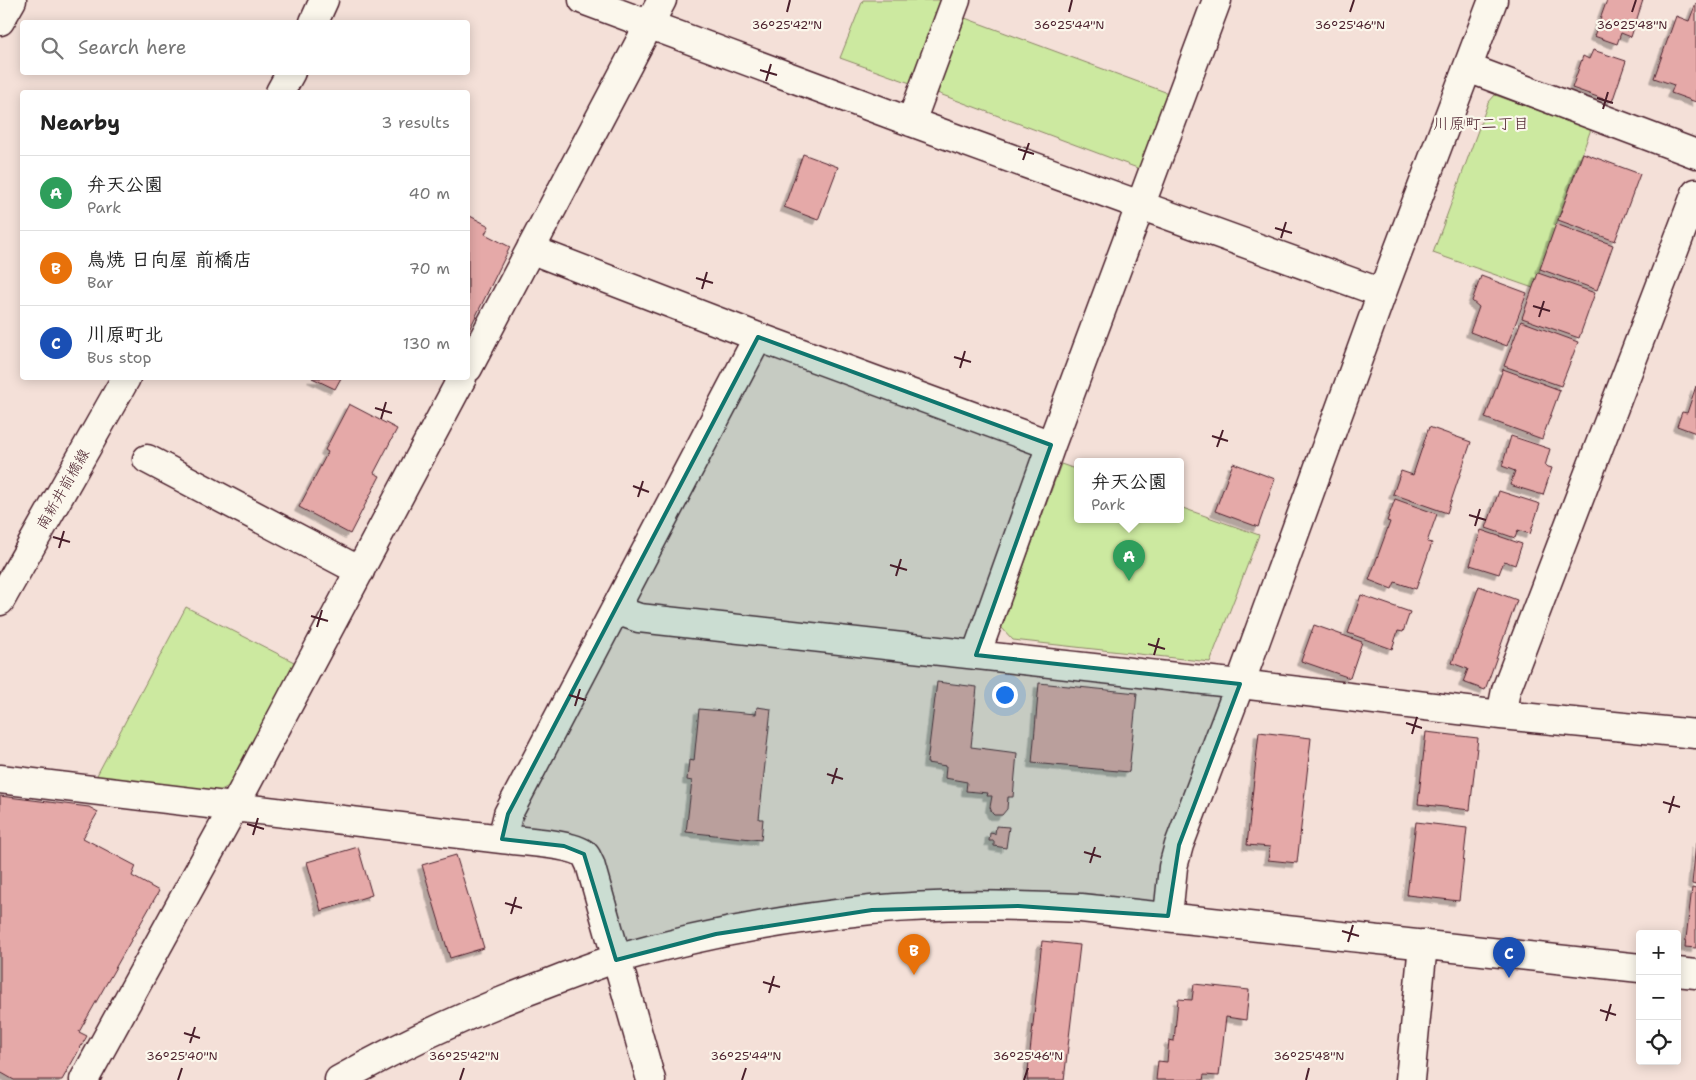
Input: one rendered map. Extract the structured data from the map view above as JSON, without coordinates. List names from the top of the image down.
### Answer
{
  "streets": {
    "street": ["南新井前橋線"]
  },
  "districts": ["川原町二丁目"],
  "page": {
    "search": "Search here",
    "heading": ["Nearby", "3 results"],
    "list": [
      {
        "mark": "A",
        "name": "弁天公園",
        "note": "Park",
        "value": "40 m"
      },
      {
        "mark": "B",
        "name": "鳥焼 日向屋 前橋店",
        "note": "Bar",
        "value": "70 m"
      },
      {
        "mark": "C",
        "name": "川原町北",
        "note": "Bus stop",
        "value": "130 m"
      }
    ],
    "popup": ["弁天公園", "Park"],
    "pins": ["A", "B", "C"],
    "map_buttons": ["+", "−"]
  },
  "coordinates": [
    "36°25'42\"N",
    "36°25'44\"N",
    "36°25'46\"N",
    "36°25'48\"N",
    "36°25'40\"N"
  ]
}
